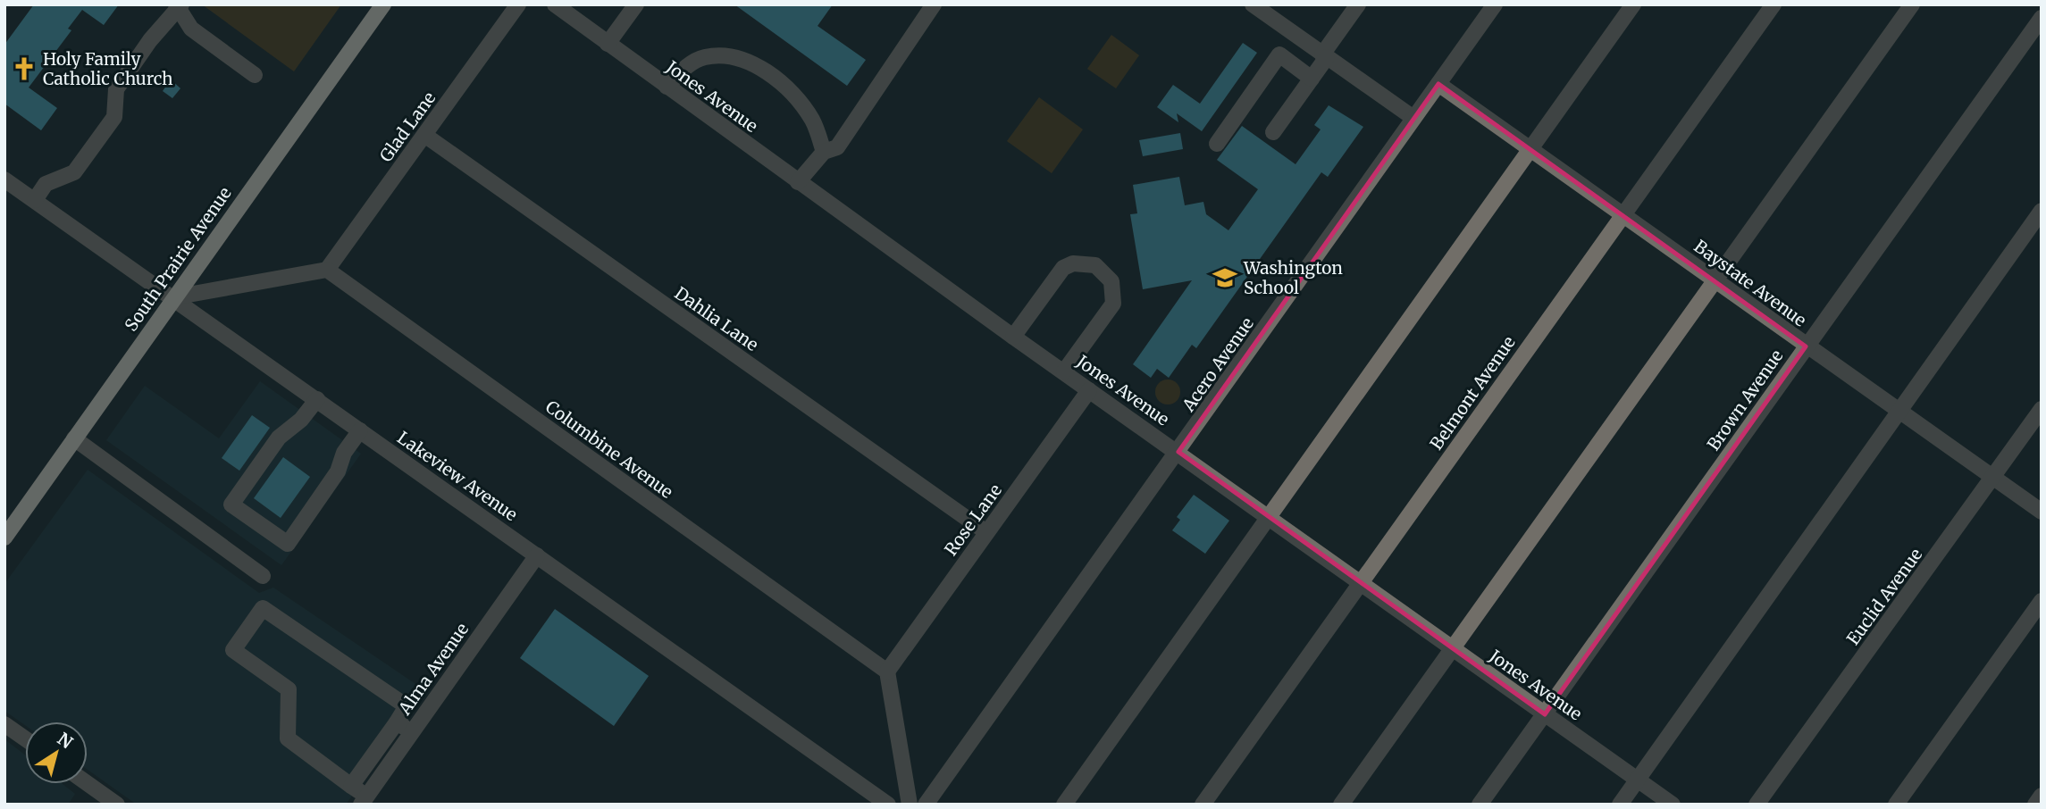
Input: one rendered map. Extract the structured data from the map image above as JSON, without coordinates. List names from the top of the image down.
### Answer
{
  "streets": {
    "main road": ["South Prairie Avenue"],
    "street": [
      "Jones Avenue",
      "Glad Lane",
      "Baystate Avenue",
      "Dahlia Lane",
      "Acero Avenue",
      "Belmont Avenue",
      "Brown Avenue",
      "Columbine Avenue",
      "Lakeview Avenue",
      "Rose Lane",
      "Euclid Avenue",
      "Alma Avenue"
    ]
  },
  "crossings": [
    ["Jones Avenue", "Acero Avenue"],
    ["Jones Avenue", "Belmont Avenue"],
    ["Jones Avenue", "Brown Avenue"],
    ["Jones Avenue", "Rose Lane"],
    ["Glad Lane", "Dahlia Lane"],
    ["Glad Lane", "Columbine Avenue"],
    ["South Prairie Avenue", "Lakeview Avenue"],
    ["Baystate Avenue", "Acero Avenue"],
    ["Baystate Avenue", "Belmont Avenue"],
    ["Baystate Avenue", "Brown Avenue"],
    ["Baystate Avenue", "Euclid Avenue"],
    ["Dahlia Lane", "Rose Lane"],
    ["Columbine Avenue", "Rose Lane"],
    ["Lakeview Avenue", "Alma Avenue"]
  ],
  "places": {
    "church": ["Holy Family Catholic Church"],
    "school or university": ["Washington School"]
  },
  "north": "top right"
}
